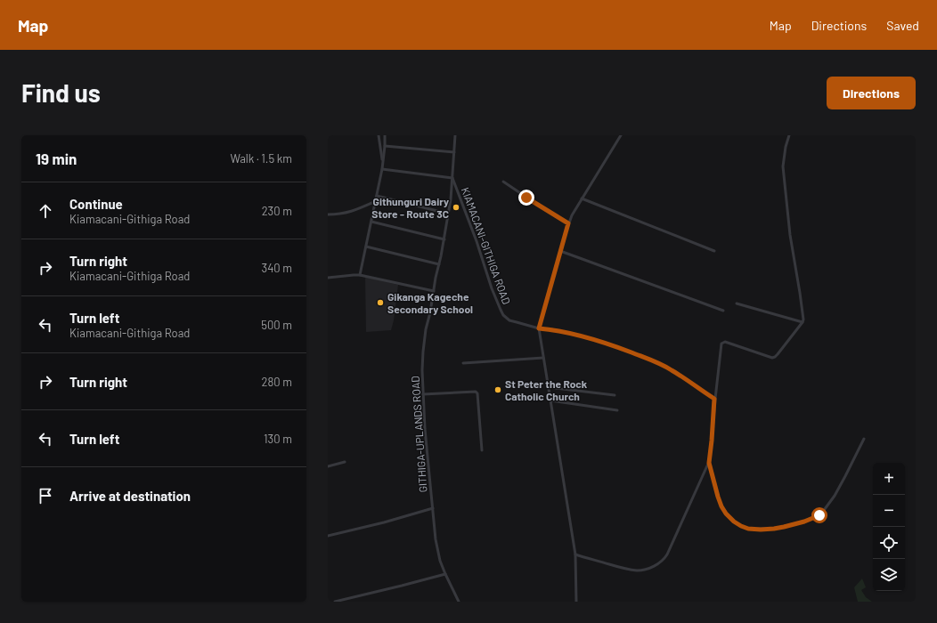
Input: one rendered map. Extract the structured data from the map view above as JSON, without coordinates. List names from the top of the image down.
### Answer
{
  "streets": {
    "street": ["KIAMACANI-GITHIGA ROAD", "GITHIGA-UPLANDS ROAD"]
  },
  "crossings": [
    ["KIAMACANI-GITHIGA ROAD", "GITHIGA-UPLANDS ROAD"]
  ],
  "places": ["Githunguri Dairy Store - Route 3C", "Gikanga Kageche Secondary School", "St Peter the Rock Catholic Church"],
  "page": {
    "header": "Map",
    "nav": ["Map", "Directions", "Saved"],
    "buttons": "Directions",
    "title": "Find us",
    "heading": ["19 min", "Walk · 1.5 km"],
    "list": [
      ["Continue", "Kiamacani-Githiga Road", "230 m"],
      ["Turn right", "Kiamacani-Githiga Road", "340 m"],
      ["Turn left", "Kiamacani-Githiga Road", "500 m"],
      ["Turn right", "280 m"],
      ["Turn left", "130 m"],
      "Arrive at destination"
    ],
    "map_buttons": ["+", "−"]
  }
}
